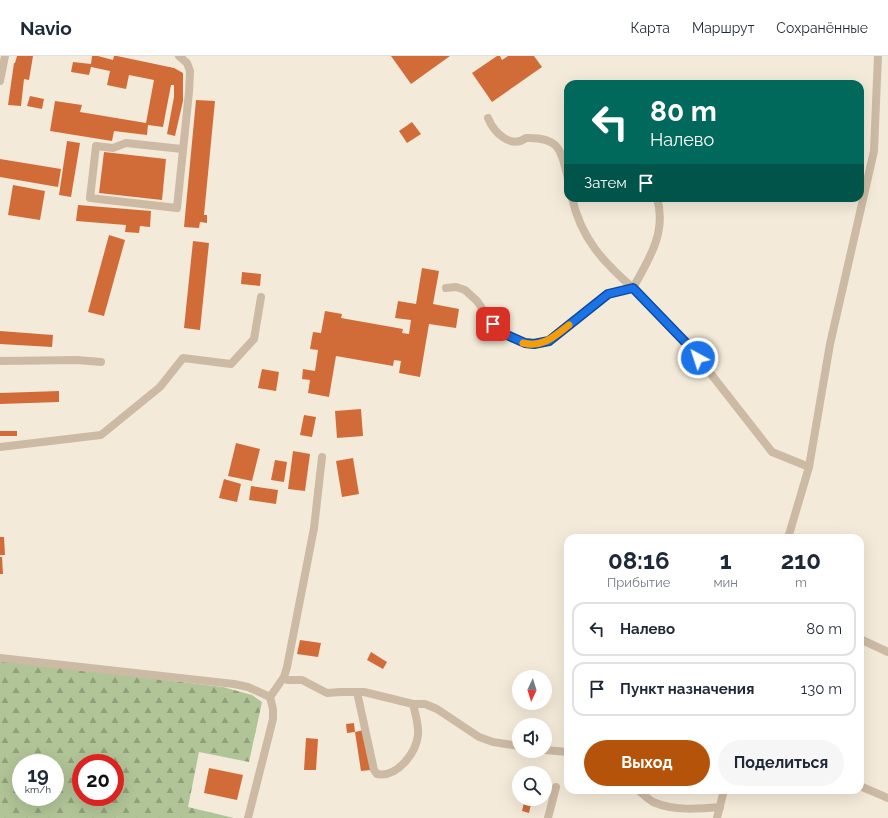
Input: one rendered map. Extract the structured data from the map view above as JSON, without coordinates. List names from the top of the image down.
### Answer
{
  "north": "bottom",
  "page": {
    "header": "Navio",
    "nav": ["Карта", "Маршрут", "Сохранённые"],
    "turn": ["80 m", "Налево"],
    "then": "Затем",
    "eta": [
      "08:16",
      "Прибытие",
      "1",
      "мин",
      "210",
      "m"
    ],
    "list": [
      {
        "name": "Налево",
        "value": "80 m"
      },
      {
        "name": "Пункт назначения",
        "value": "130 m"
      }
    ],
    "buttons": ["Выход", "Поделиться"],
    "speed": "19 km/h",
    "limit": "20"
  }
}
